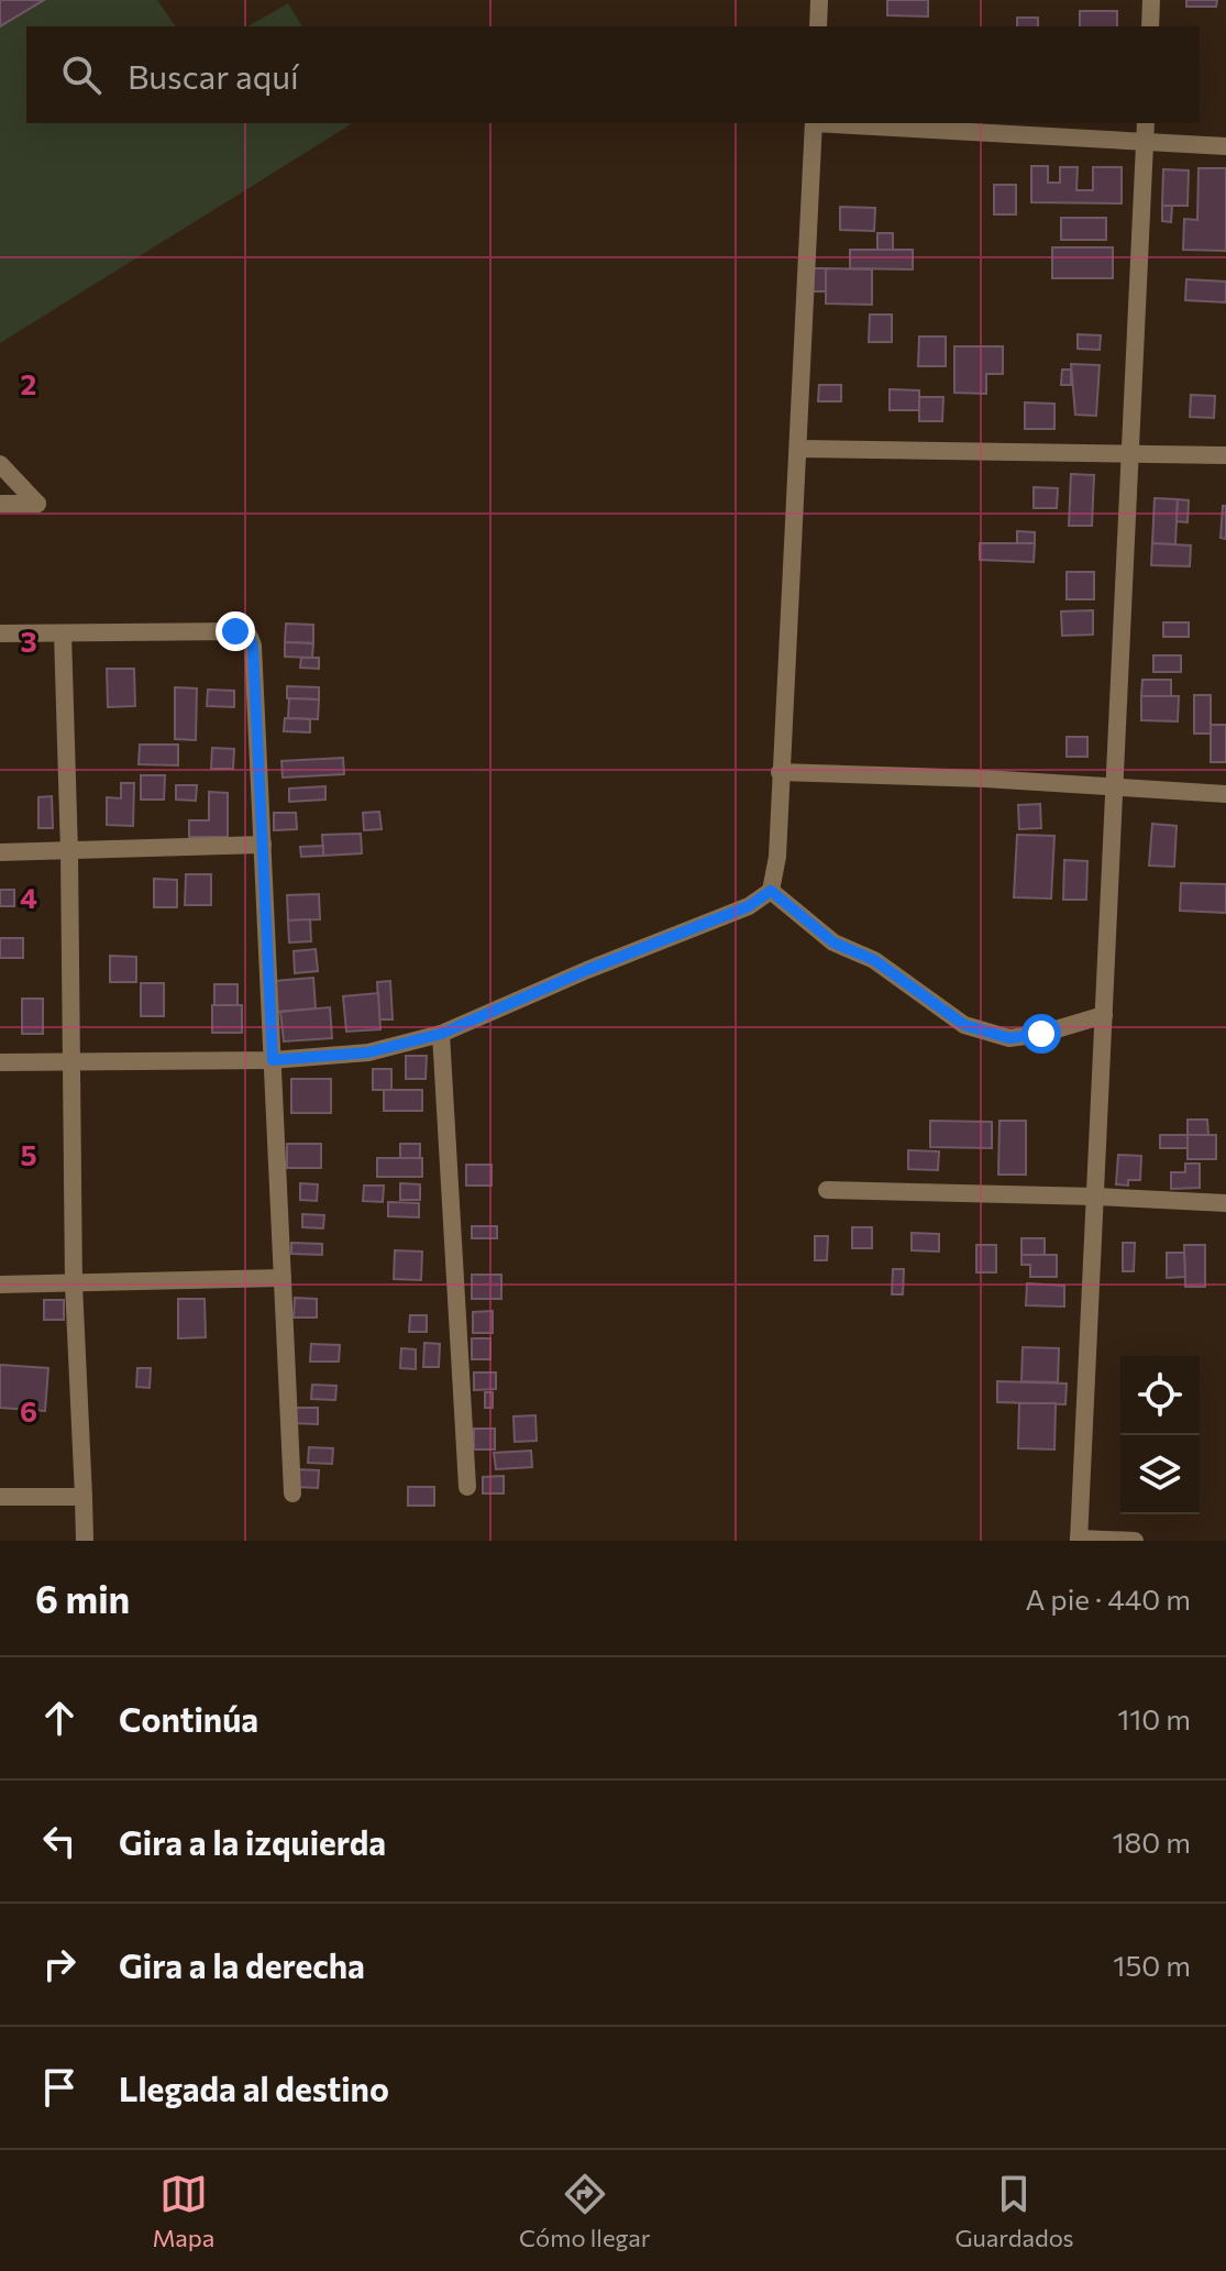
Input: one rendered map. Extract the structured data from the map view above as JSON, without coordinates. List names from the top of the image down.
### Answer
{
  "page": {
    "search": "Buscar aquí",
    "heading": ["6 min", "A pie · 440 m"],
    "list": [
      ["Continúa", "110 m"],
      ["Gira a la izquierda", "180 m"],
      ["Gira a la derecha", "150 m"],
      "Llegada al destino"
    ],
    "nav": ["Mapa", "Cómo llegar", "Guardados"]
  },
  "grid": {
    "rows": [
      "2",
      "3",
      "4",
      "5",
      "6"
    ]
  }
}
